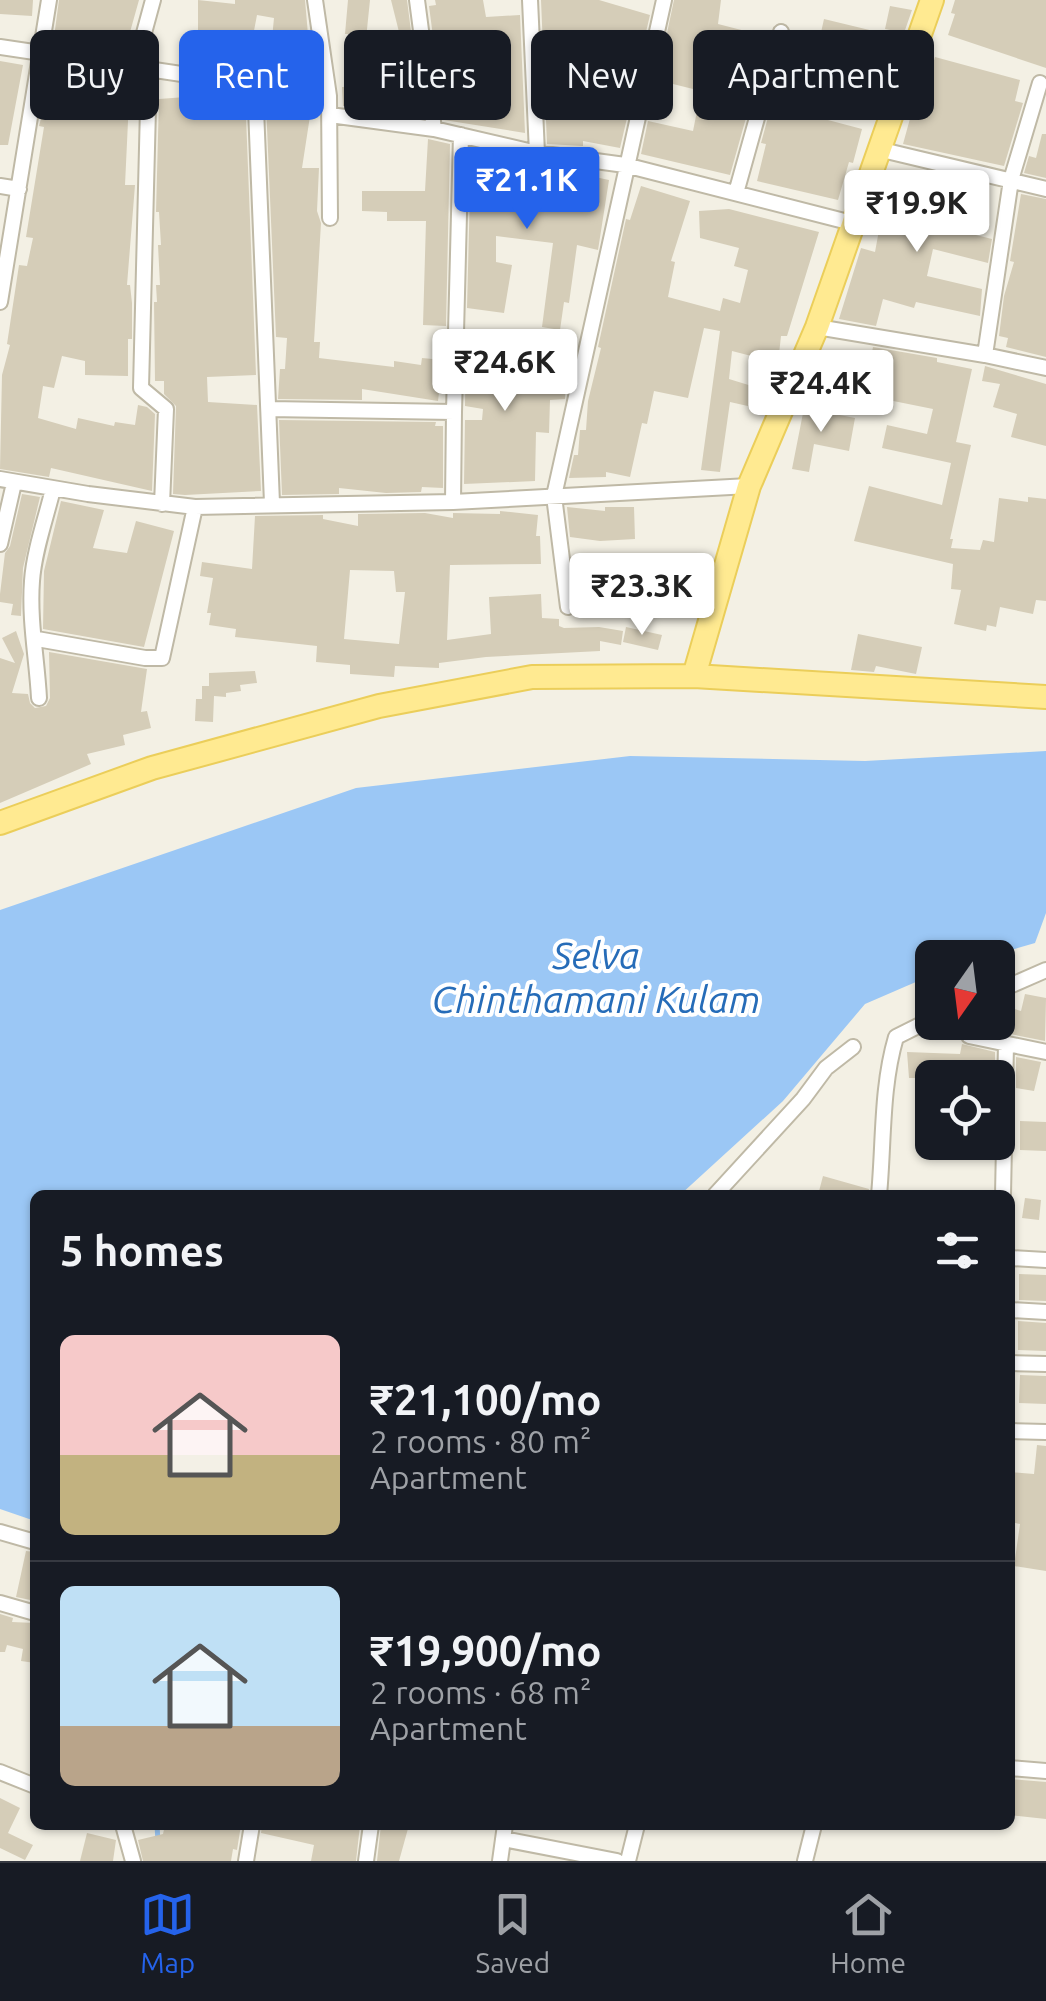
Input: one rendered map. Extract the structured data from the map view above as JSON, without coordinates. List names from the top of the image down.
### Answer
{
  "water": ["Selva Chinthamani Kulam"],
  "north": "bottom",
  "page": {
    "chip": [
      "Buy",
      "Rent",
      "Filters",
      "New",
      "Apartment"
    ],
    "price": [
      "₹21.1K",
      "₹19.9K",
      "₹24.6K",
      "₹24.4K",
      "₹23.3K"
    ],
    "heading": "5 homes",
    "list": [
      {
        "name": "₹21,100/mo",
        "note": "2 rooms · 80 m² · Apartment"
      },
      {
        "name": "₹19,900/mo",
        "note": "2 rooms · 68 m² · Apartment"
      }
    ],
    "tabs": ["Map", "Saved", "Home"]
  }
}
